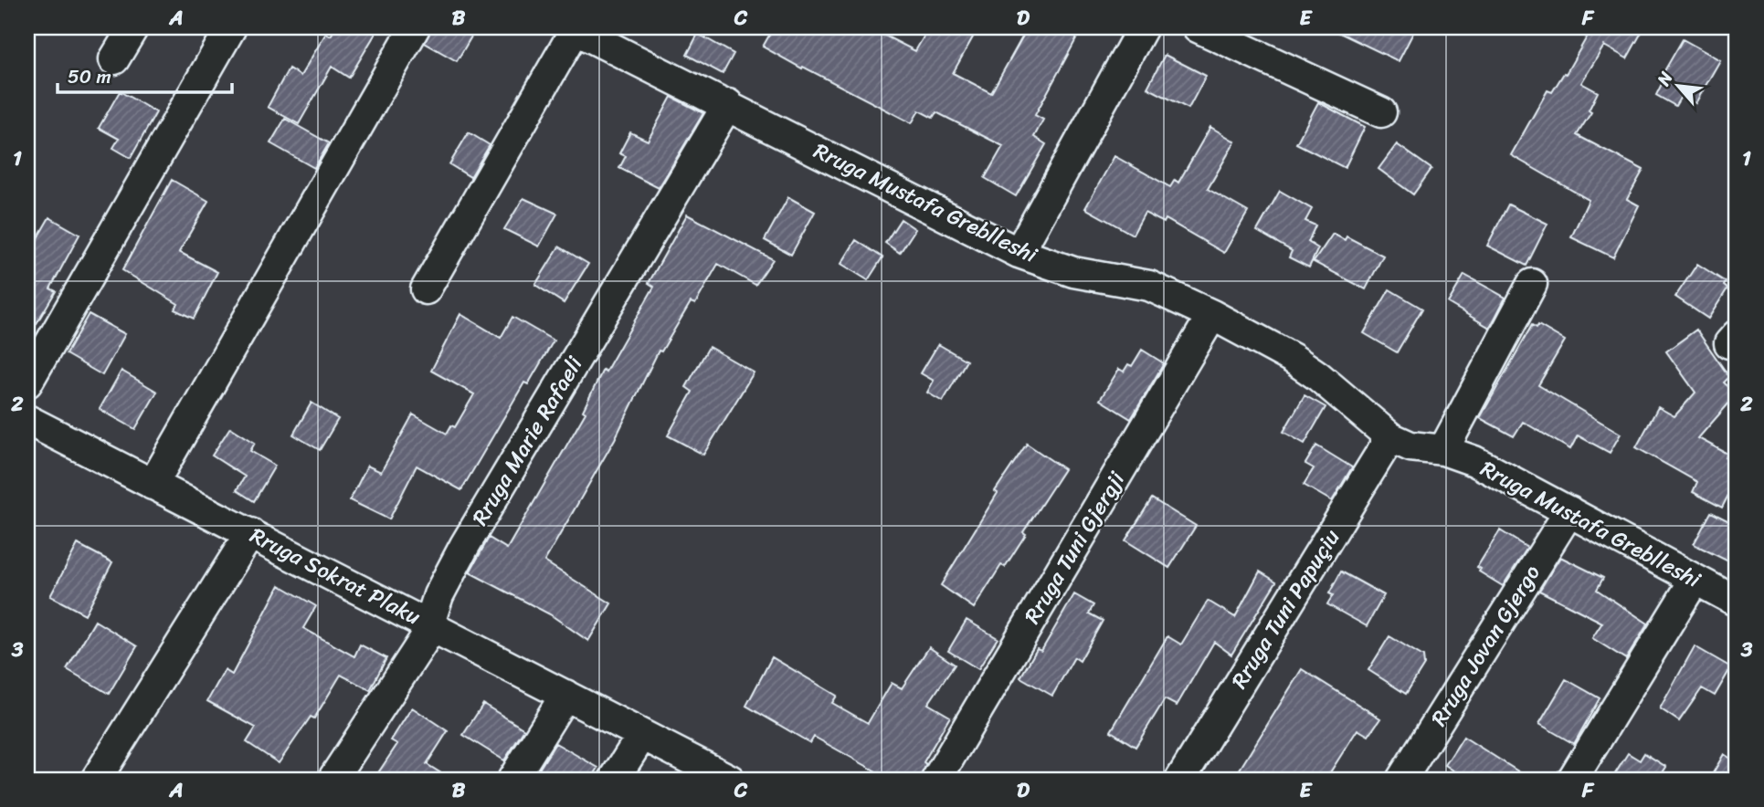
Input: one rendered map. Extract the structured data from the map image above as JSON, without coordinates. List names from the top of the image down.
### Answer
{
  "streets": {
    "street": [
      "Rruga Mustafa Greblleshi",
      "Rruga Marie Rafaeli",
      "Rruga Tuni Gjergji",
      "Rruga Sokrat Plaku",
      "Rruga Tuni Papuçiu",
      "Rruga Jovan Gjergo"
    ]
  },
  "crossings": [
    ["Rruga Mustafa Greblleshi", "Rruga Marie Rafaeli"],
    ["Rruga Mustafa Greblleshi", "Rruga Tuni Gjergji"],
    ["Rruga Mustafa Greblleshi", "Rruga Tuni Papuçiu"],
    ["Rruga Mustafa Greblleshi", "Rruga Jovan Gjergo"],
    ["Rruga Marie Rafaeli", "Rruga Sokrat Plaku"]
  ],
  "scale_bar": "50 m",
  "north": "top left",
  "grid": {
    "columns": [
      "A",
      "B",
      "C",
      "D",
      "E",
      "F"
    ],
    "rows": ["1", "2", "3"]
  }
}
